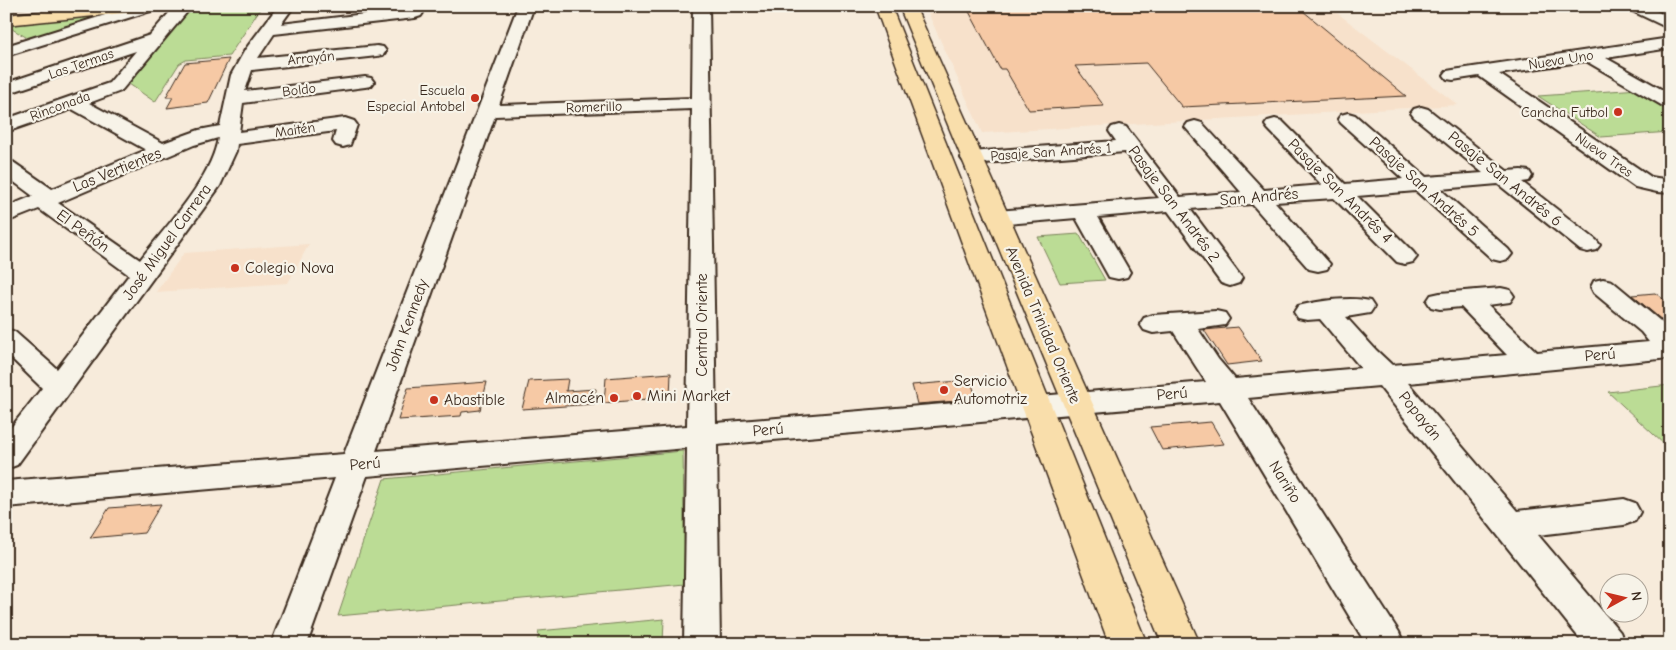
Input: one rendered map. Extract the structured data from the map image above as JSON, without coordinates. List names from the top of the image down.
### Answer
{
  "streets": {
    "main road": ["Avenida Trinidad Oriente"],
    "street": [
      "Arrayán",
      "Nueva Uno",
      "Las Termas",
      "Boldo",
      "Rinconada",
      "Romerillo",
      "Maitén",
      "Pasaje San Andrés 1",
      "Nueva Tres",
      "Las Vertientes",
      "Pasaje San Andrés 6",
      "Pasaje San Andrés 5",
      "Pasaje San Andrés 4",
      "San Andrés",
      "Pasaje San Andrés 2",
      "El Peñón",
      "José Miguel Carrera",
      "John Kennedy",
      "Central Oriente",
      "Perú",
      "Popayán",
      "Nariño"
    ]
  },
  "crossings": [
    ["Arrayán", "José Miguel Carrera"],
    ["Nueva Uno", "Nueva Tres"],
    ["Las Termas", "Rinconada"],
    ["Boldo", "José Miguel Carrera"],
    ["Romerillo", "John Kennedy"],
    ["Romerillo", "Central Oriente"],
    ["Maitén", "Las Vertientes"],
    ["Maitén", "José Miguel Carrera"],
    ["Pasaje San Andrés 1", "Pasaje San Andrés 2"],
    ["Pasaje San Andrés 1", "Avenida Trinidad Oriente"],
    ["Las Vertientes", "El Peñón"],
    ["Las Vertientes", "José Miguel Carrera"],
    ["Pasaje San Andrés 6", "San Andrés"],
    ["Pasaje San Andrés 5", "San Andrés"],
    ["Pasaje San Andrés 4", "San Andrés"],
    ["San Andrés", "Pasaje San Andrés 2"],
    ["San Andrés", "Avenida Trinidad Oriente"],
    ["El Peñón", "José Miguel Carrera"],
    ["John Kennedy", "Perú"],
    ["Central Oriente", "Perú"],
    ["Avenida Trinidad Oriente", "Perú"],
    ["Perú", "Popayán"],
    ["Perú", "Nariño"]
  ],
  "places": [
    "Escuela Especial Antobel",
    "Cancha Futbol",
    "Colegio Nova",
    "Servicio Automotriz",
    "Mini Market",
    "Almacén",
    "Abastible"
  ],
  "north": "right"
}
